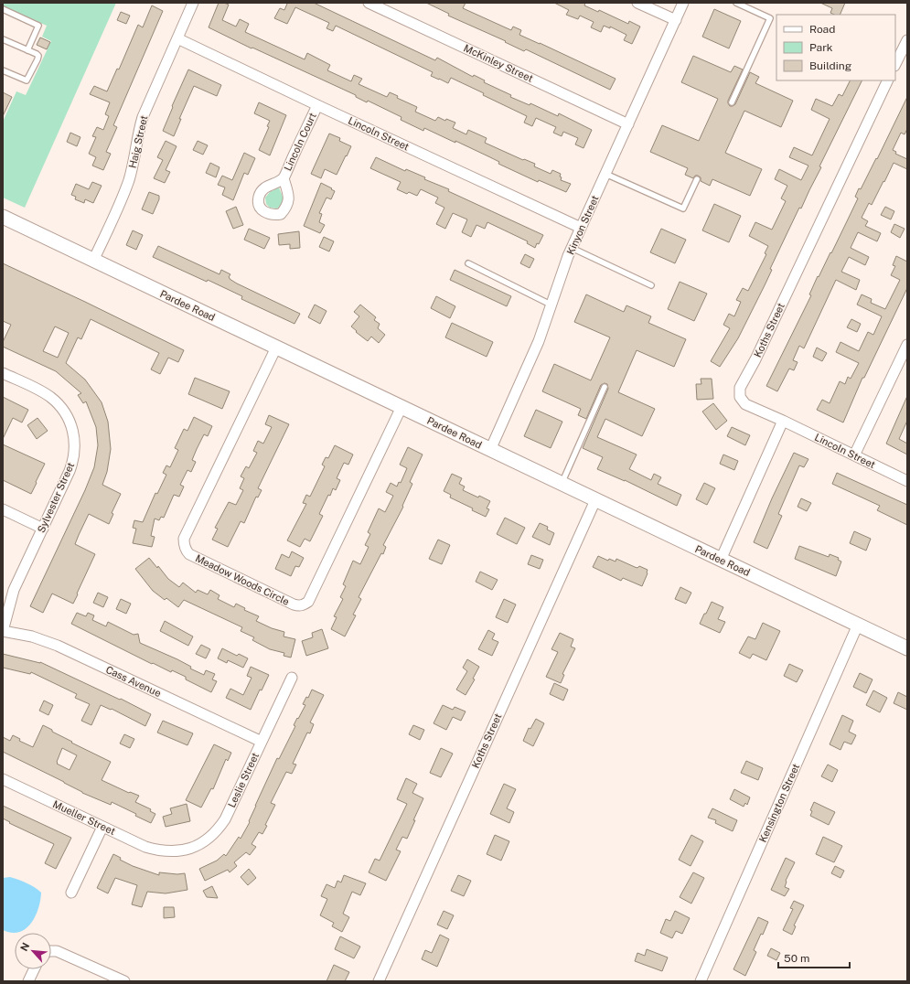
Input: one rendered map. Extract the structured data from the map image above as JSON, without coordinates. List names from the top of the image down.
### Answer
{
  "streets": {
    "main road": ["Pardee Road"],
    "street": [
      "McKinley Street",
      "Lincoln Street",
      "Haig Street",
      "Lincoln Court",
      "Kinyon Street",
      "Koths Street",
      "Sylvester Street",
      "Meadow Woods Circle",
      "Cass Avenue",
      "Leslie Street",
      "Kensington Street",
      "Mueller Street"
    ]
  },
  "crossings": [
    ["McKinley Street", "Kinyon Street"],
    ["Lincoln Street", "Haig Street"],
    ["Lincoln Street", "Lincoln Court"],
    ["Lincoln Street", "Kinyon Street"],
    ["Lincoln Street", "Koths Street"],
    ["Haig Street", "Pardee Road"],
    ["Kinyon Street", "Pardee Road"],
    ["Pardee Road", "Koths Street"],
    ["Pardee Road", "Meadow Woods Circle"],
    ["Pardee Road", "Kensington Street"],
    ["Sylvester Street", "Cass Avenue"],
    ["Cass Avenue", "Leslie Street"],
    ["Leslie Street", "Mueller Street"]
  ],
  "legend": ["Road", "Park", "Building"],
  "scale_bar": "50 m",
  "north": "top left"
}
